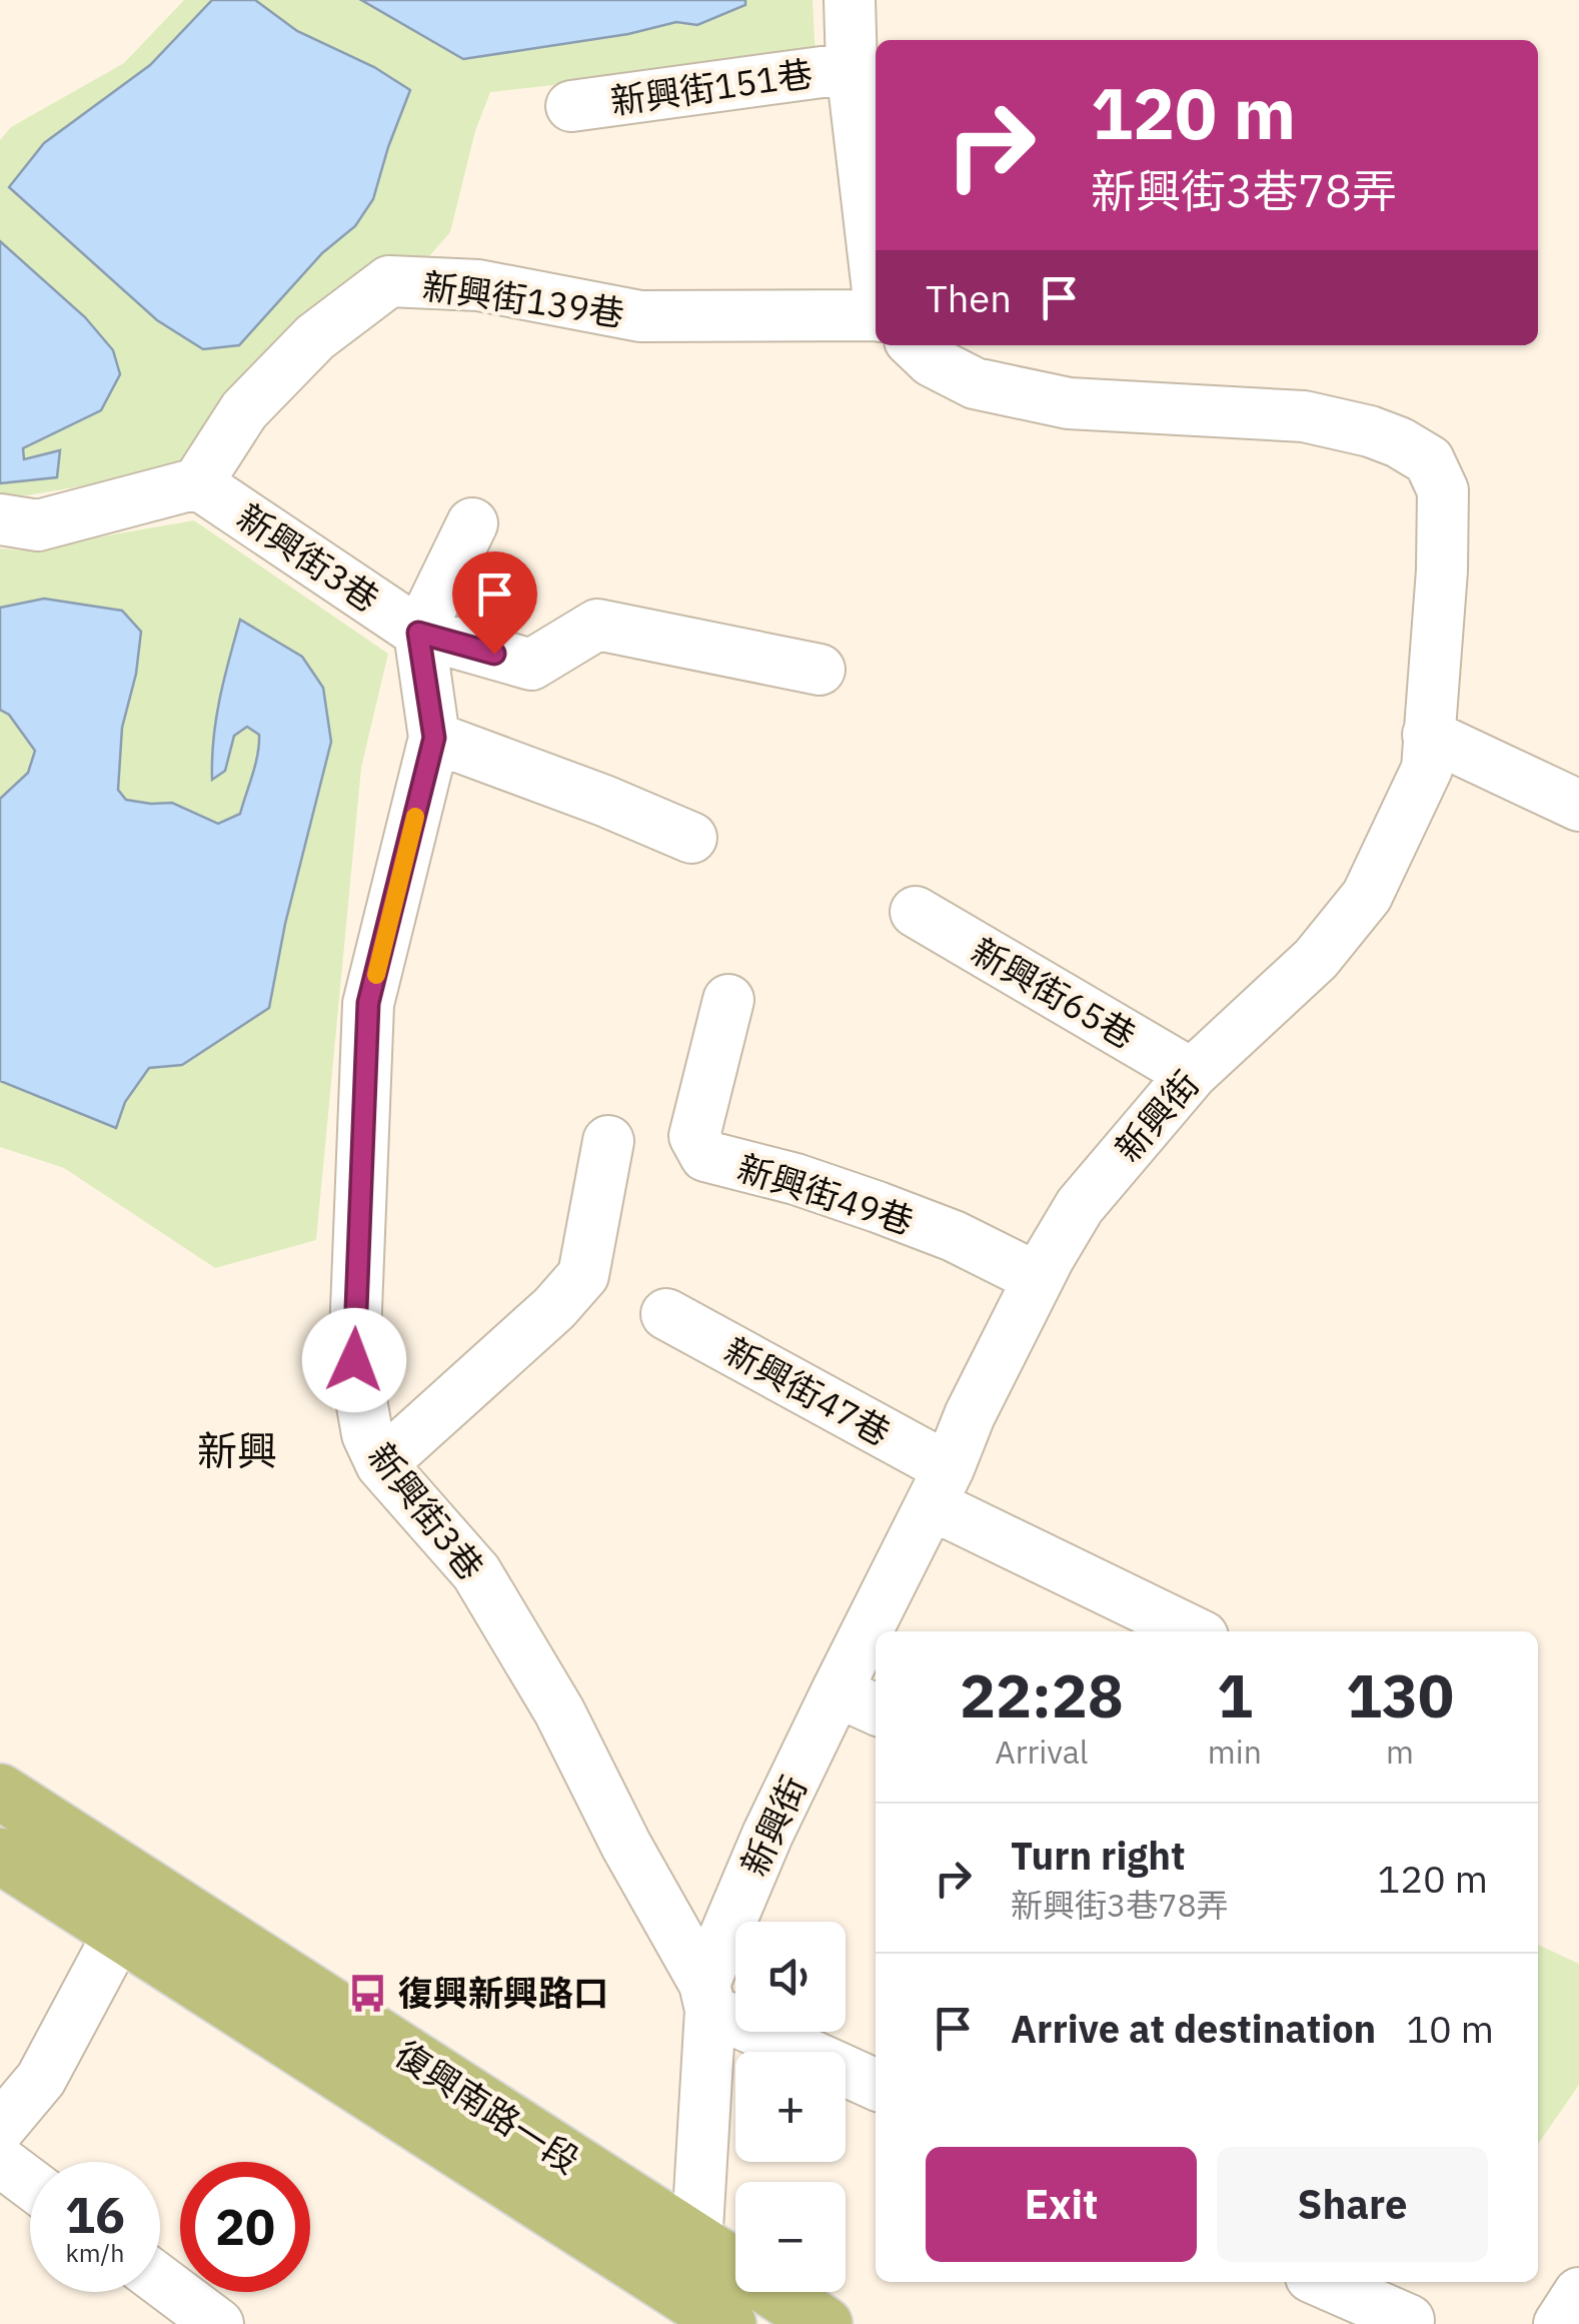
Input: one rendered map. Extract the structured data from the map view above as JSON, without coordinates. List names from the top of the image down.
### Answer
{
  "streets": {
    "main road": ["復興南路一段"],
    "street": [
      "新興街151巷",
      "新興街139巷",
      "新興街3巷",
      "新興街65巷",
      "新興街",
      "新興街49巷",
      "新興街47巷"
    ]
  },
  "crossings": [
    ["新興街139巷", "新興街3巷"],
    ["新興街3巷", "新興街"],
    ["新興街65巷", "新興街"],
    ["新興街", "新興街49巷"],
    ["新興街", "新興街47巷"],
    ["新興街", "復興南路一段"]
  ],
  "districts": ["新興"],
  "places": {
    "bus stop": ["復興新興路口"]
  },
  "page": {
    "turn": ["120 m", "新興街3巷78弄"],
    "then": "Then",
    "eta": [
      "22:28",
      "Arrival",
      "1",
      "min",
      "130",
      "m"
    ],
    "list": [
      {
        "name": "Turn right",
        "note": "新興街3巷78弄",
        "value": "120 m"
      },
      {
        "name": "Arrive at destination",
        "value": "10 m"
      }
    ],
    "map_buttons": ["+", "−"],
    "buttons": ["Exit", "Share"],
    "speed": "16 km/h",
    "limit": "20"
  }
}
